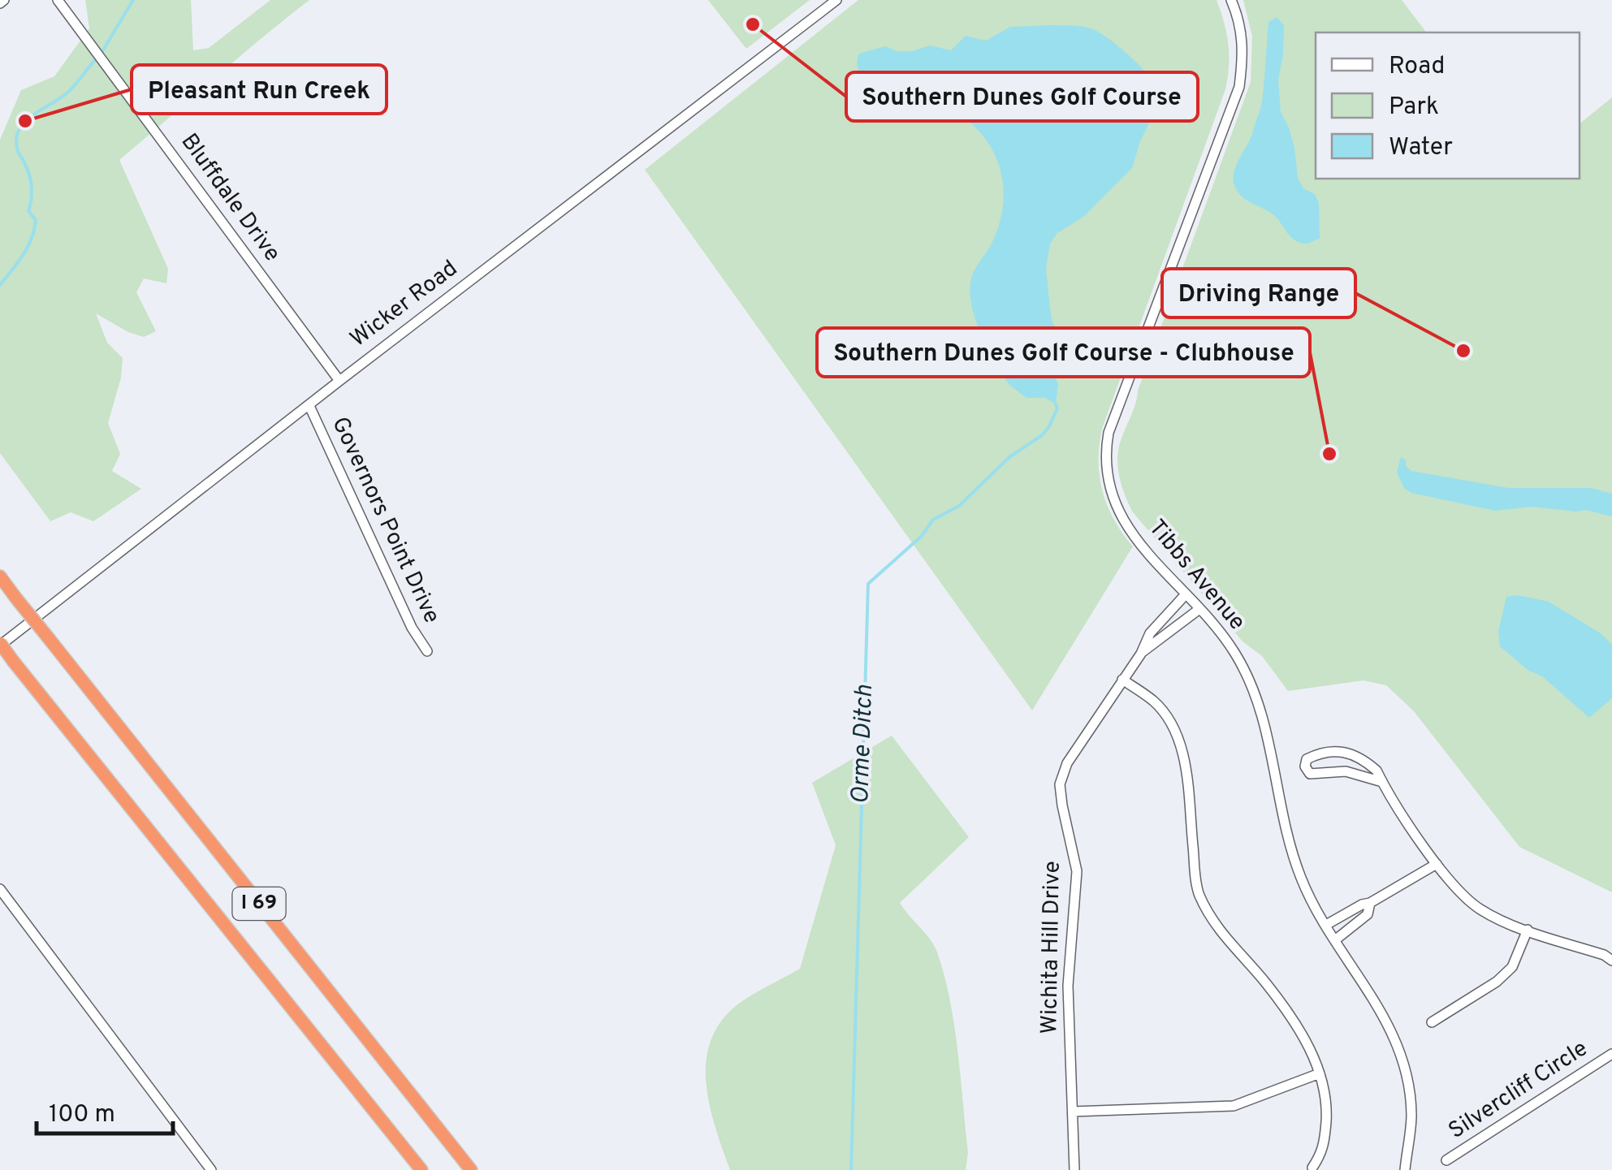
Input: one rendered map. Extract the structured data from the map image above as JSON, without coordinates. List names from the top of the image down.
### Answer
{
  "streets": {
    "highway": ["I 69"],
    "street": [
      "Bluffdale Drive",
      "Wicker Road",
      "Governors Point Drive",
      "Tibbs Avenue",
      "Wichita Hill Drive",
      "Silvercliff Circle"
    ]
  },
  "crossings": [
    ["Bluffdale Drive", "Wicker Road"],
    ["Wicker Road", "Governors Point Drive"],
    ["Wicker Road", "I 69"],
    ["Tibbs Avenue", "Wichita Hill Drive"]
  ],
  "water": ["Orme Ditch"],
  "places": [
    "Southern Dunes Golf Course",
    "Pleasant Run Creek",
    "Driving Range",
    "Southern Dunes Golf Course - Clubhouse"
  ],
  "legend": ["Road", "Park", "Water"],
  "scale_bar": "100 m"
}
